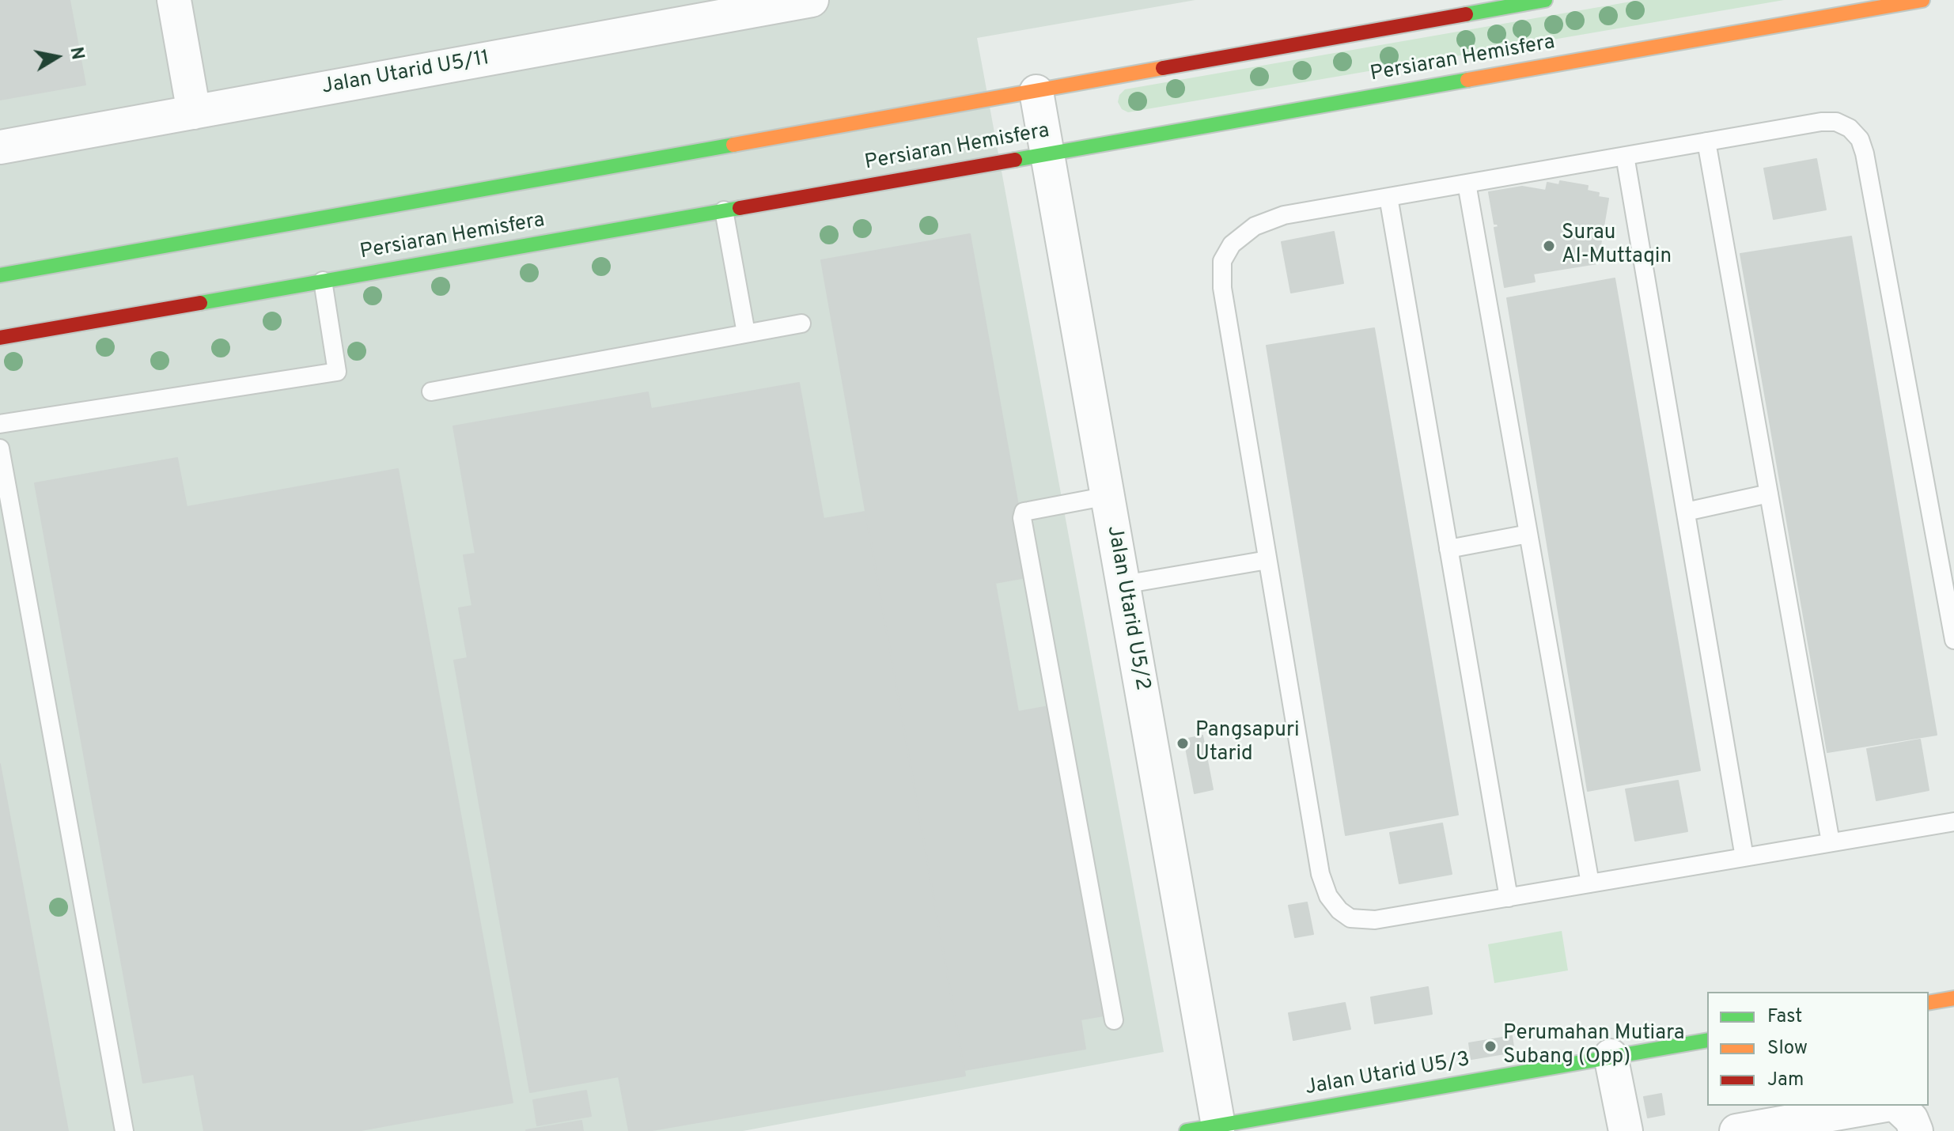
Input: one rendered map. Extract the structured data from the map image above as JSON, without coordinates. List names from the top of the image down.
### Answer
{
  "streets": {
    "street": [
      "Persiaran Hemisfera",
      "Jalan Utarid U5/11",
      "Jalan Utarid U5/2",
      "Jalan Utarid U5/3"
    ]
  },
  "crossings": [
    ["Persiaran Hemisfera", "Jalan Utarid U5/2"],
    ["Jalan Utarid U5/2", "Jalan Utarid U5/3"]
  ],
  "places": ["Surau Al-Muttaqin", "Pangsapuri Utarid", "Perumahan Mutiara Subang (Opp)"],
  "legend": ["Fast", "Slow", "Jam"],
  "north": "right"
}
